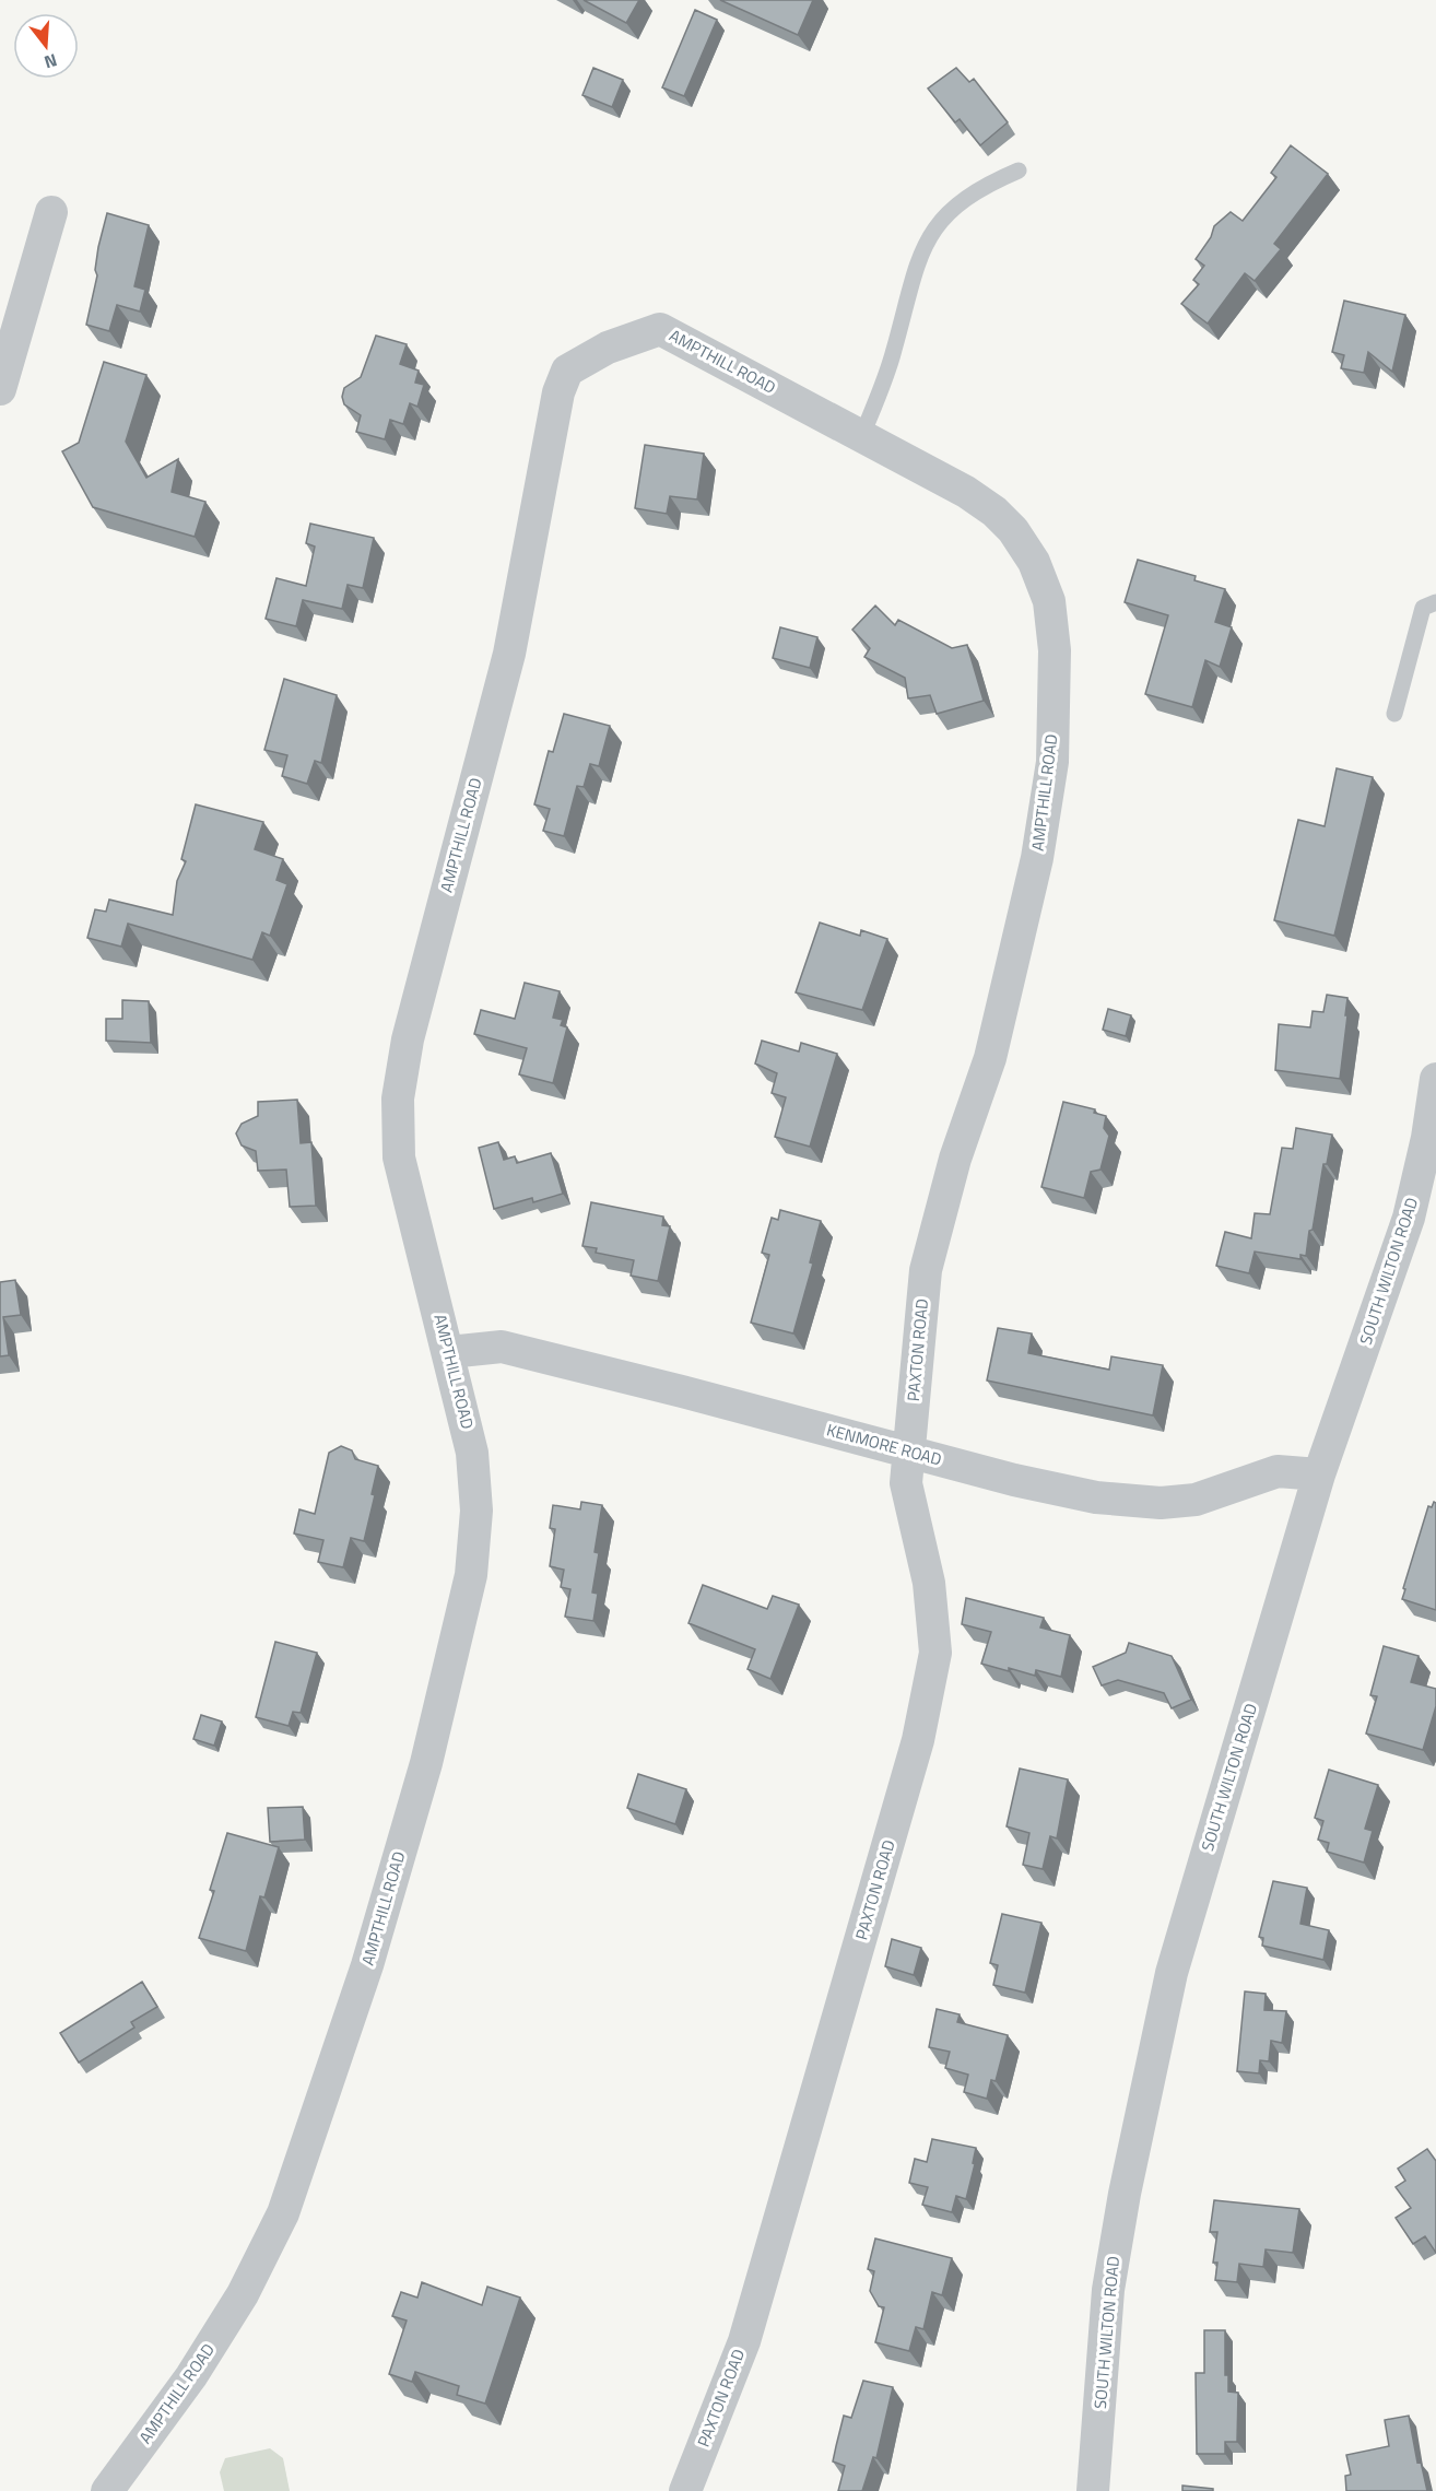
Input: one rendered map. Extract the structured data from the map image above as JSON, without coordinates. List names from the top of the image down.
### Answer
{
  "streets": {
    "street": [
      "AMPTHILL ROAD",
      "SOUTH WILTON ROAD",
      "PAXTON ROAD",
      "KENMORE ROAD"
    ]
  },
  "crossings": [
    ["AMPTHILL ROAD", "PAXTON ROAD"],
    ["AMPTHILL ROAD", "KENMORE ROAD"],
    ["SOUTH WILTON ROAD", "KENMORE ROAD"],
    ["PAXTON ROAD", "KENMORE ROAD"]
  ],
  "north": "bottom"
}
